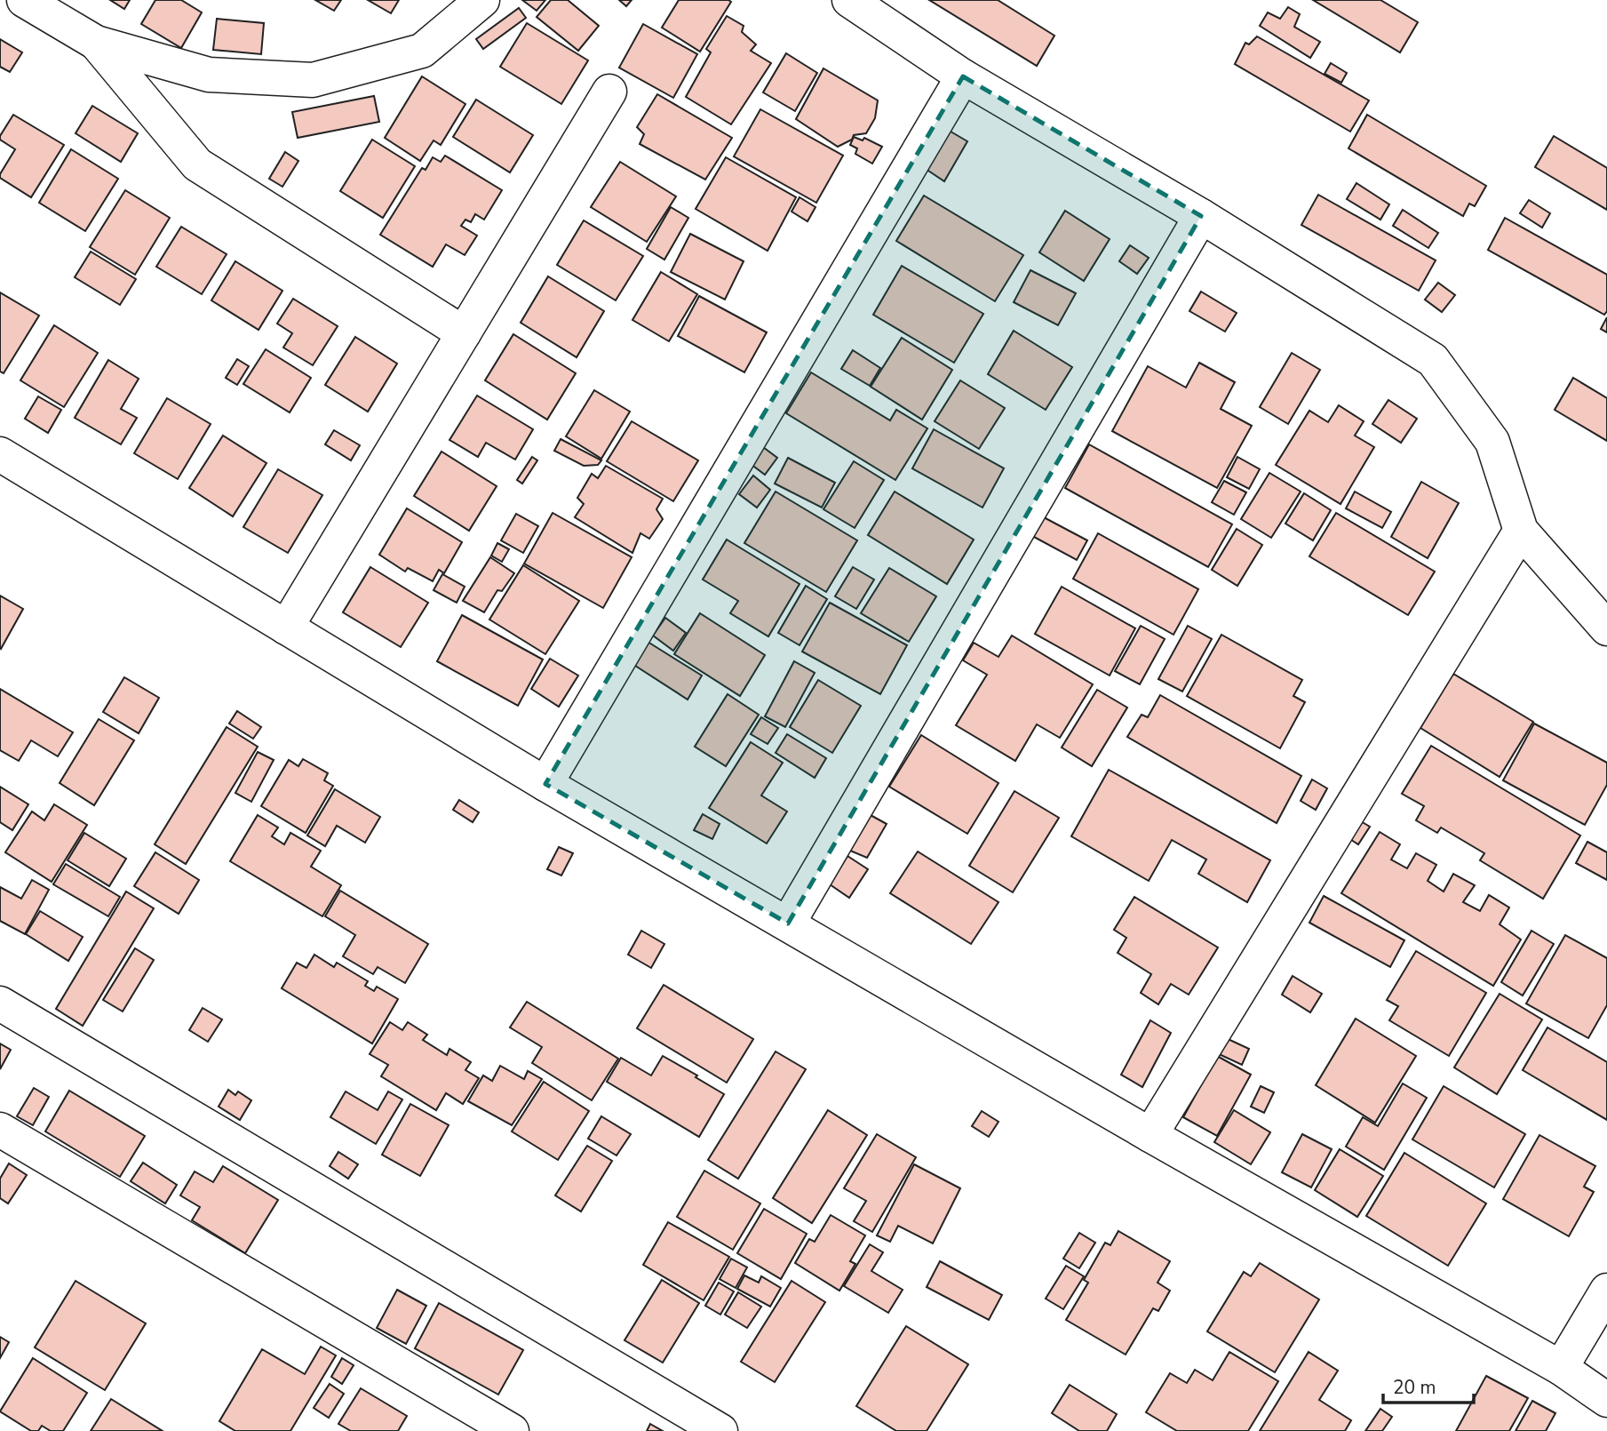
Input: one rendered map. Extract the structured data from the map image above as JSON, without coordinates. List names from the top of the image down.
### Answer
{
  "scale_bar": "20 m"
}
